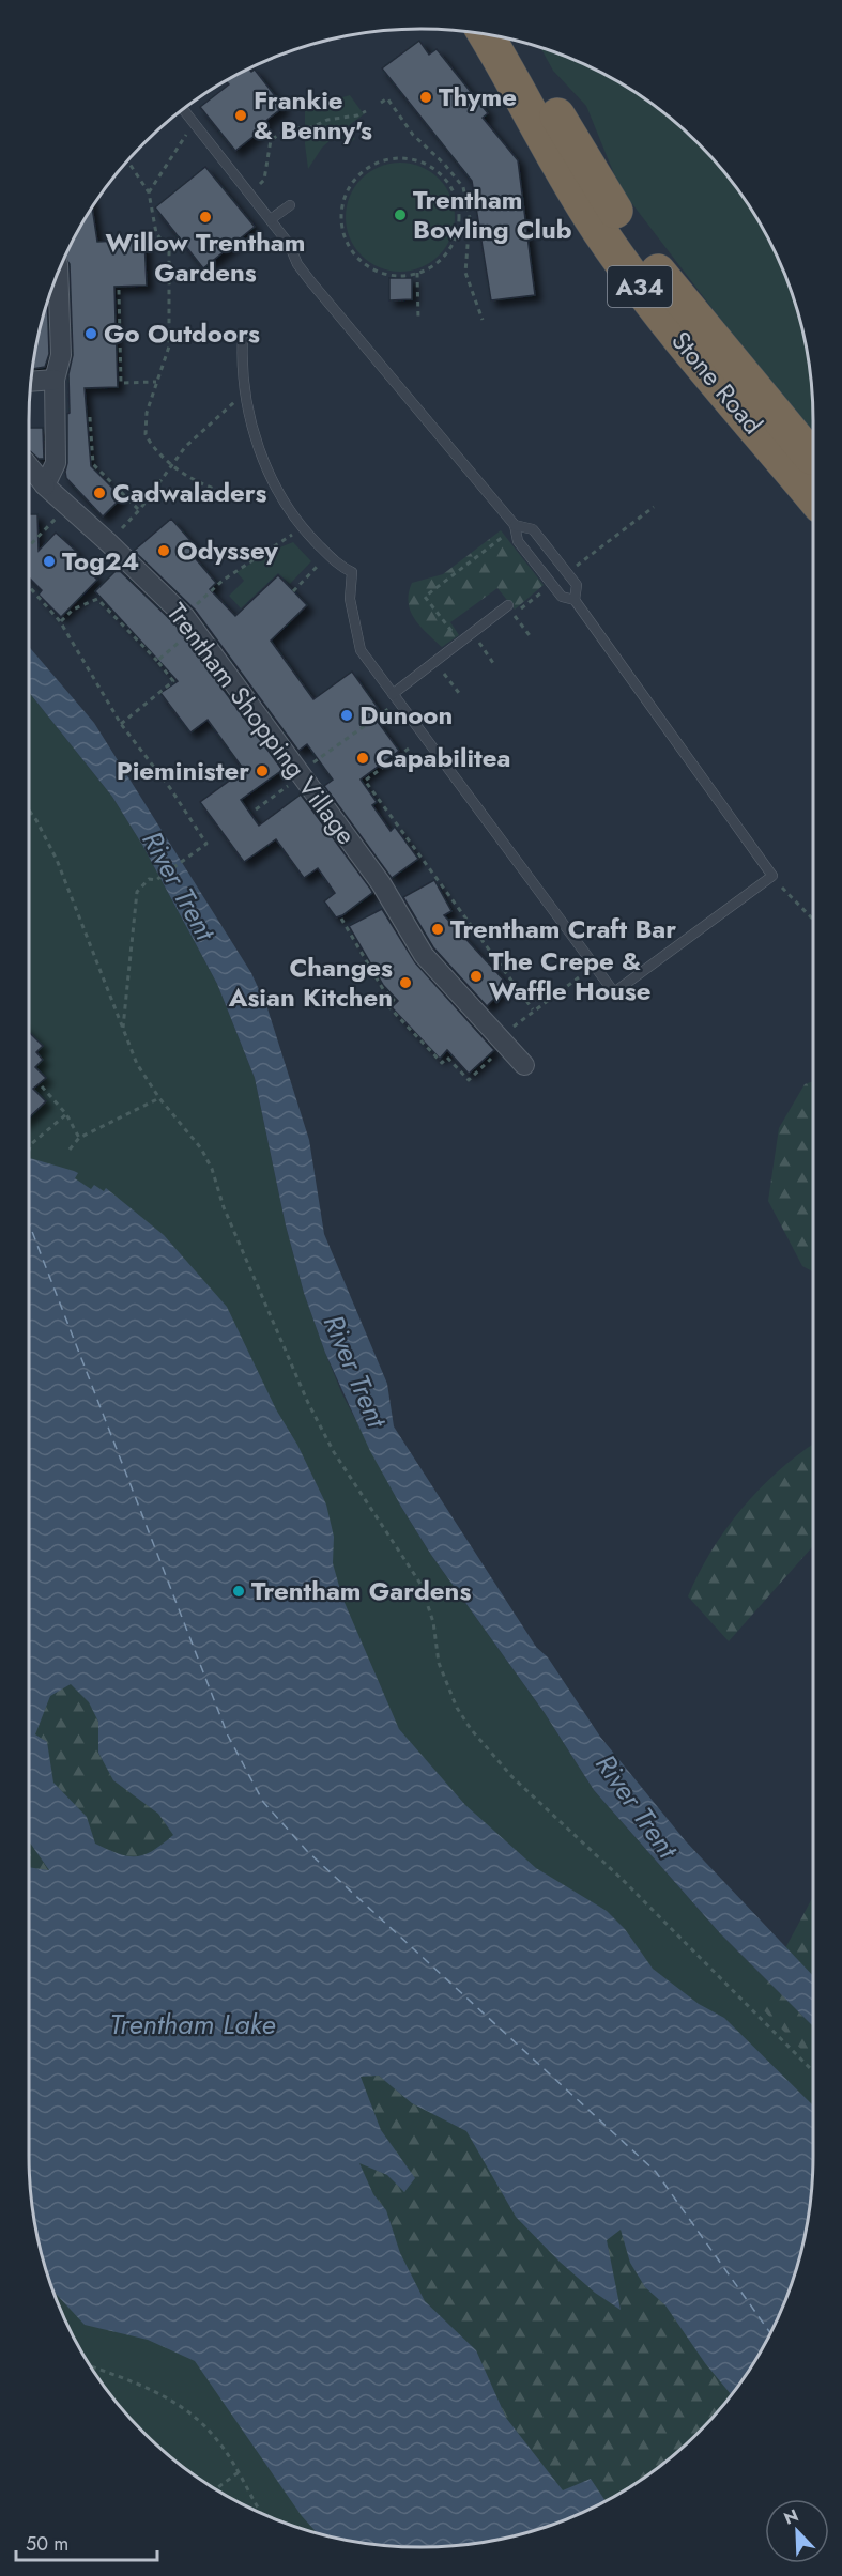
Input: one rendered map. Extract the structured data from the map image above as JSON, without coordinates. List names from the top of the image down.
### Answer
{
  "streets": {
    "highway": ["A34", "Stone Road"],
    "street": ["Trentham Shopping Village"]
  },
  "water": ["River Trent", "Trentham Lake"],
  "places": [
    "Thyme",
    "Frankie & Benny's",
    "Trentham Bowling Club",
    "Willow Trentham Gardens",
    "Go Outdoors",
    "Cadwaladers",
    "Odyssey",
    "Tog24",
    "Dunoon",
    "Capabilitea",
    "Pieminister",
    "Trentham Craft Bar",
    "The Crepe & Waffle House",
    "Changes Asian Kitchen",
    "Trentham Gardens"
  ],
  "scale_bar": "50 m",
  "north": "top left"
}
